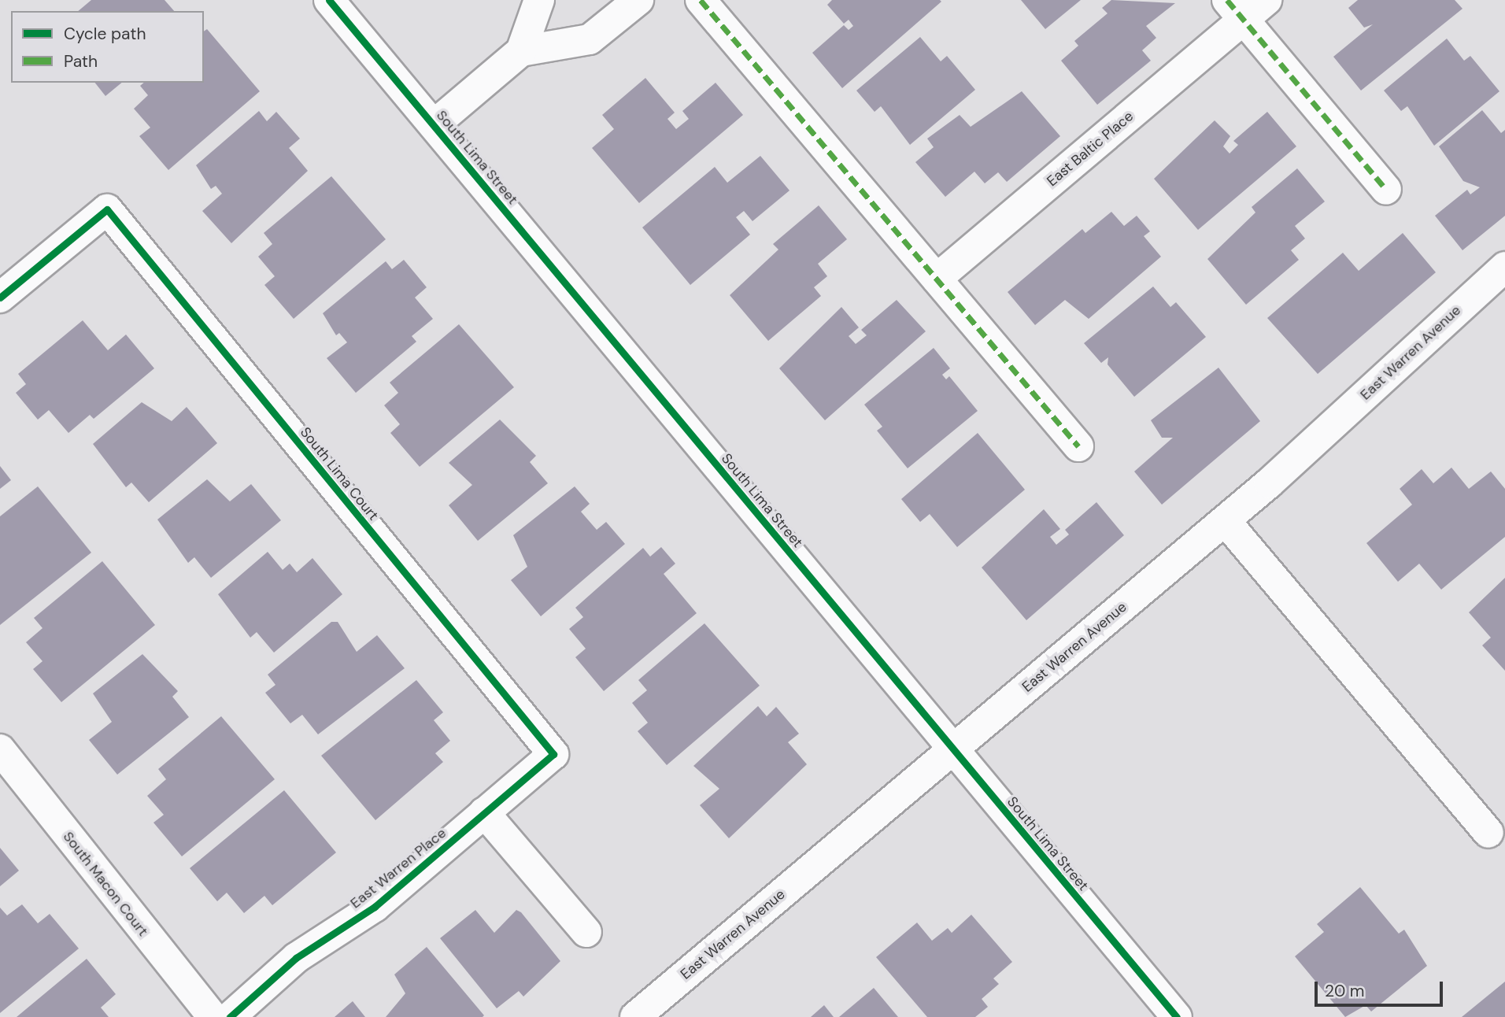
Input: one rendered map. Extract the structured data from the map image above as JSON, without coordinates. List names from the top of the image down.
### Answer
{
  "streets": {
    "street": [
      "East Baltic Place",
      "South Lima Street",
      "East Warren Avenue",
      "South Lima Court",
      "East Warren Place",
      "South Macon Court"
    ]
  },
  "crossings": [
    ["South Lima Street", "East Warren Avenue"],
    ["South Lima Court", "East Warren Place"]
  ],
  "legend": ["Cycle path", "Path"],
  "scale_bar": "20 m"
}
